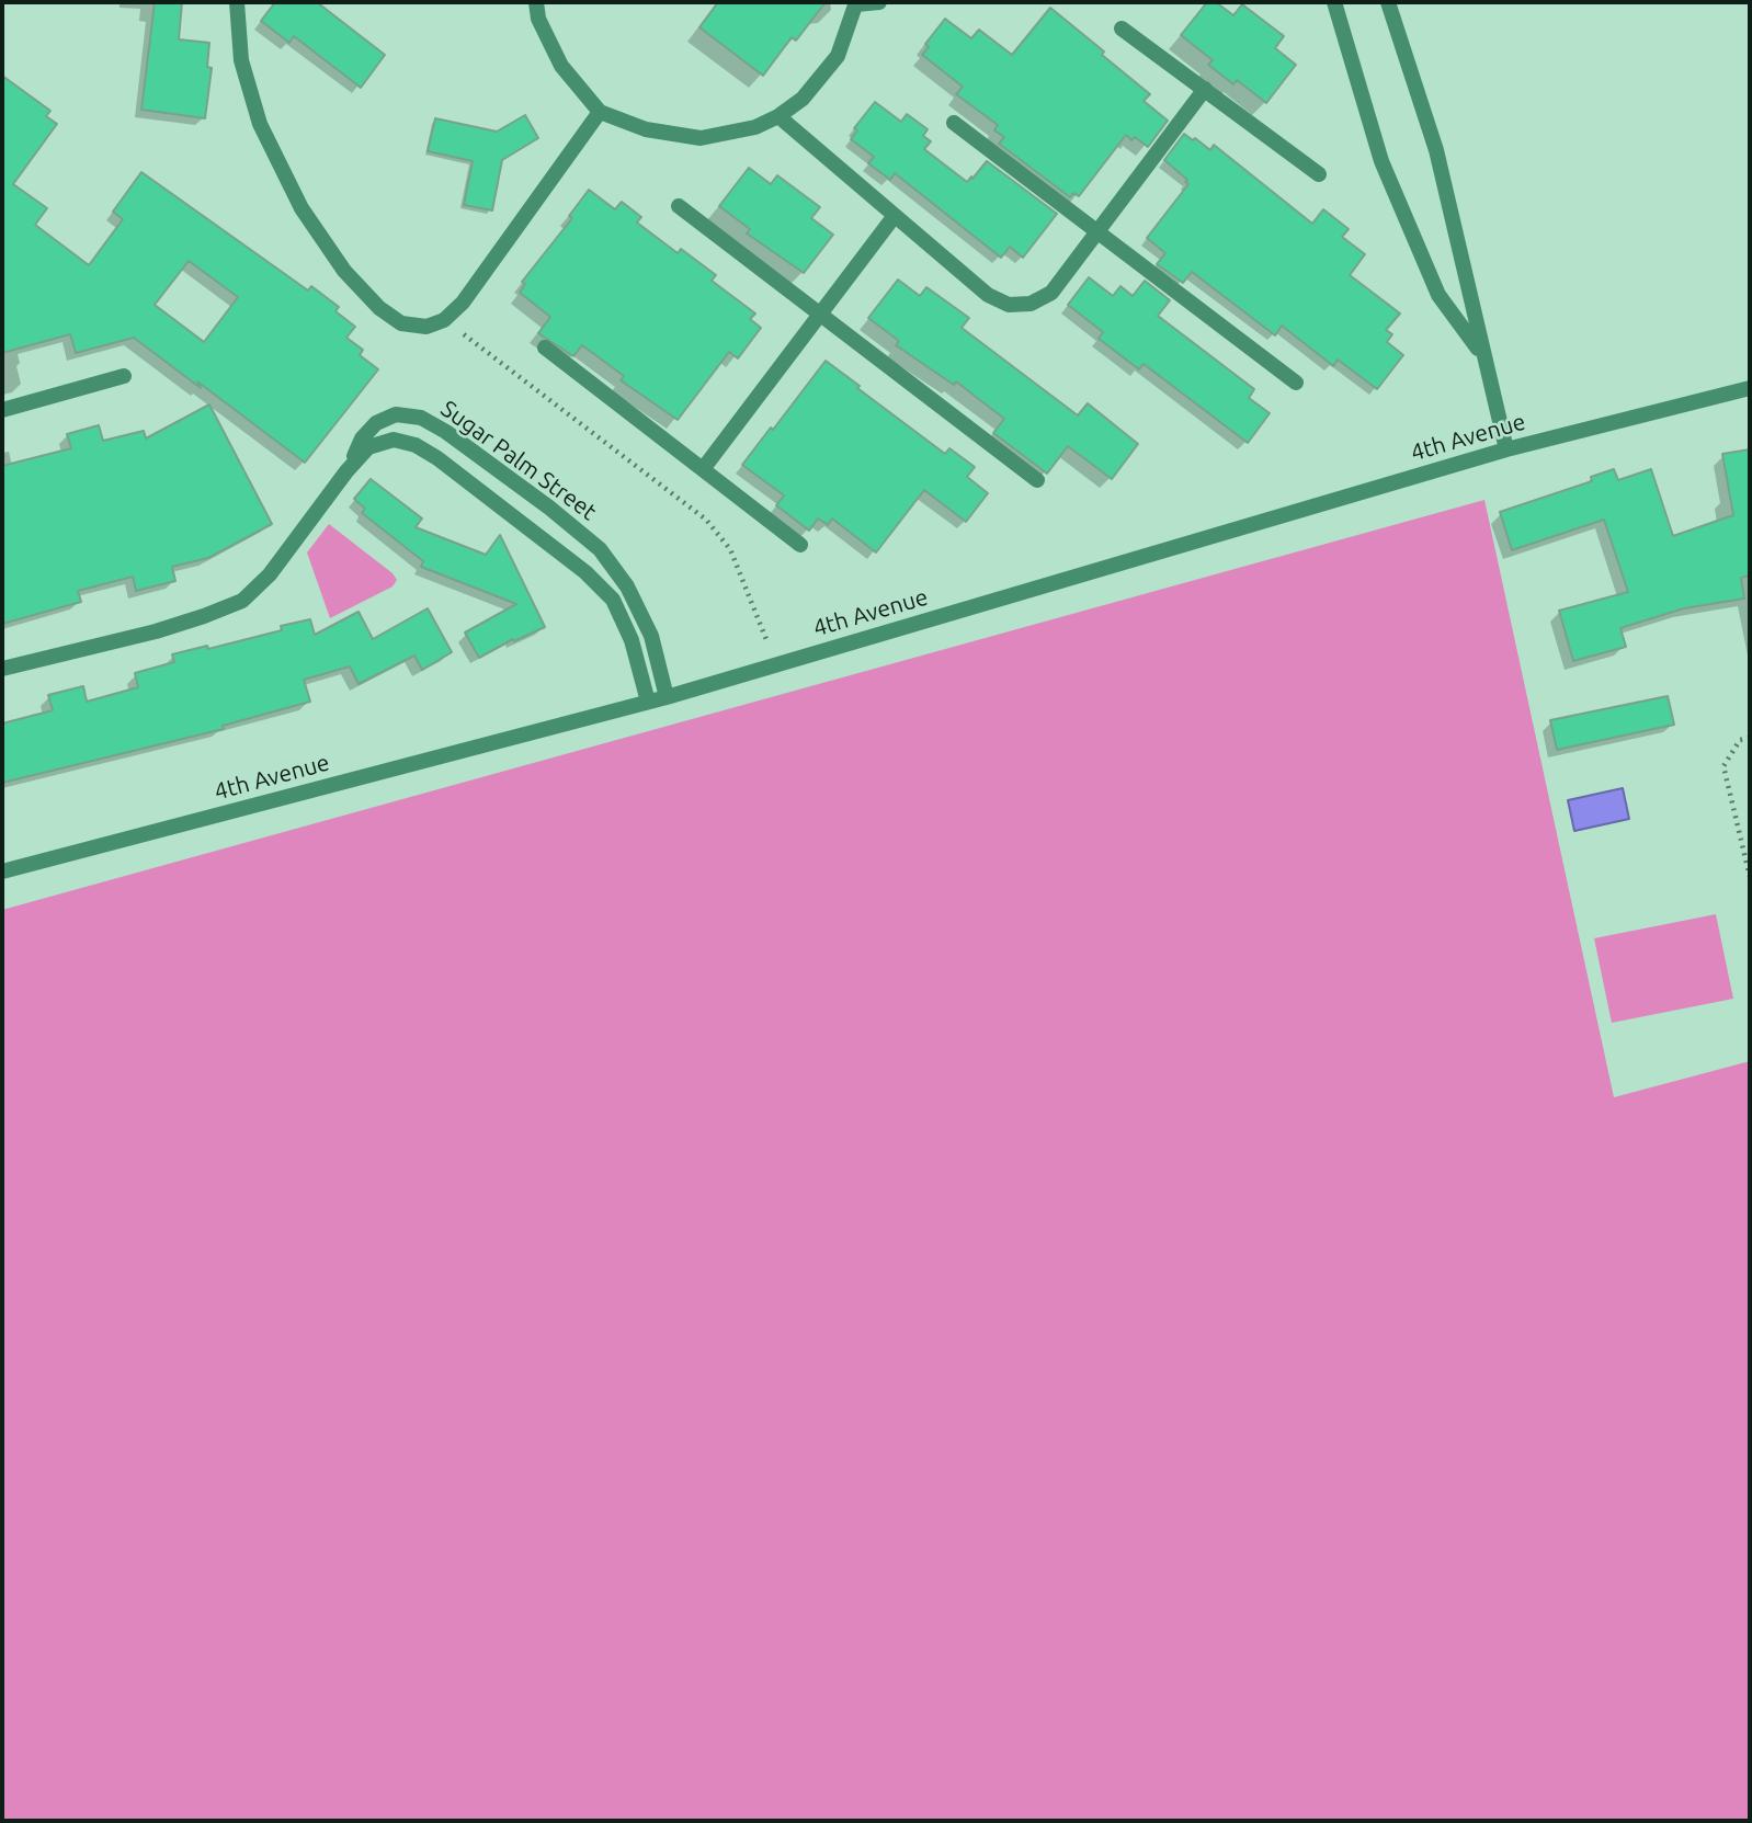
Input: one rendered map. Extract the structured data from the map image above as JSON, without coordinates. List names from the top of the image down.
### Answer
{
  "streets": {
    "street": ["4th Avenue", "Sugar Palm Street"]
  },
  "crossings": [
    ["4th Avenue", "Sugar Palm Street"]
  ]
}
